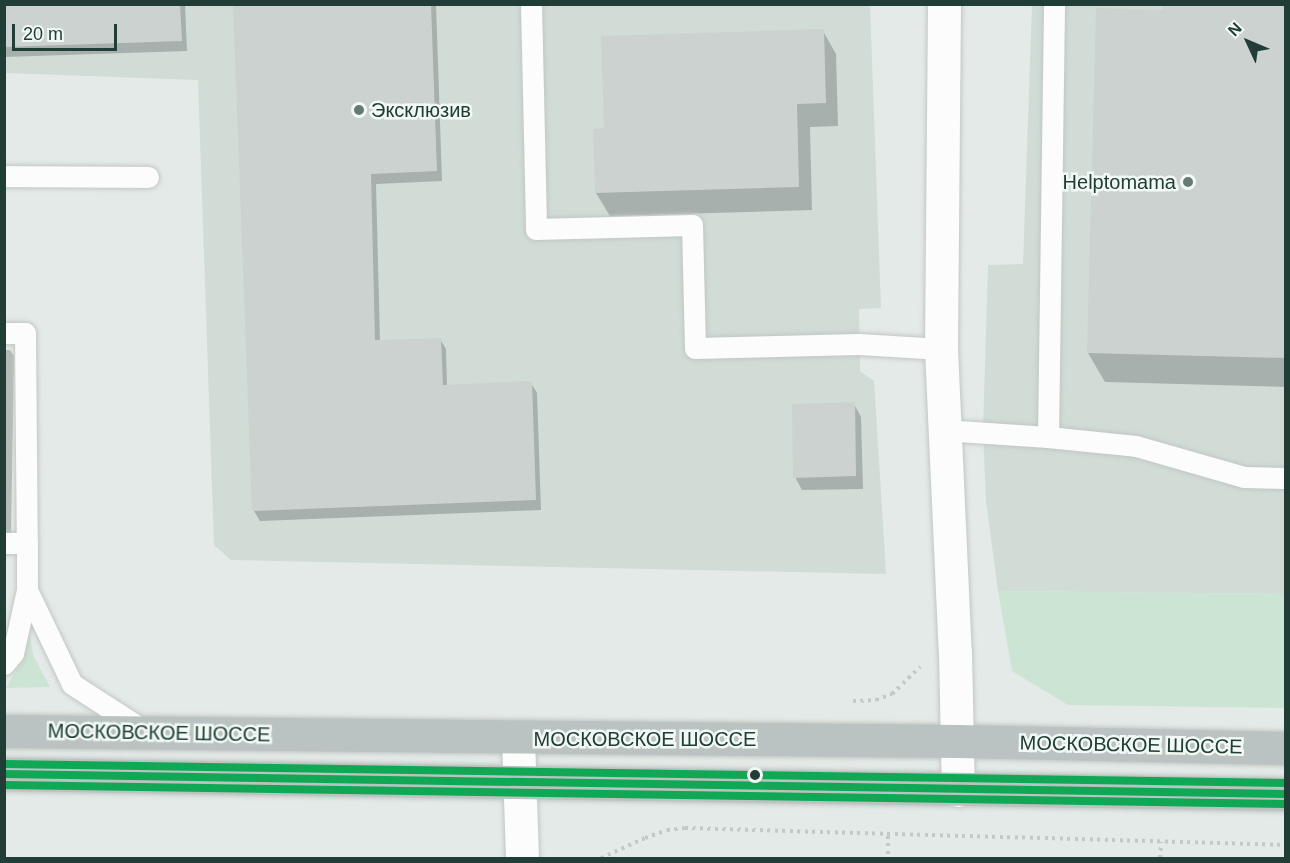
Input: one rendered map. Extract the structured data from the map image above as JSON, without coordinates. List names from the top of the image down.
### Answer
{
  "streets": {
    "highway": ["МОСКОВСКОЕ ШОССЕ"]
  },
  "places": ["Эксклюзив", "Helptomama"],
  "scale_bar": "20 m",
  "north": "top left"
}
